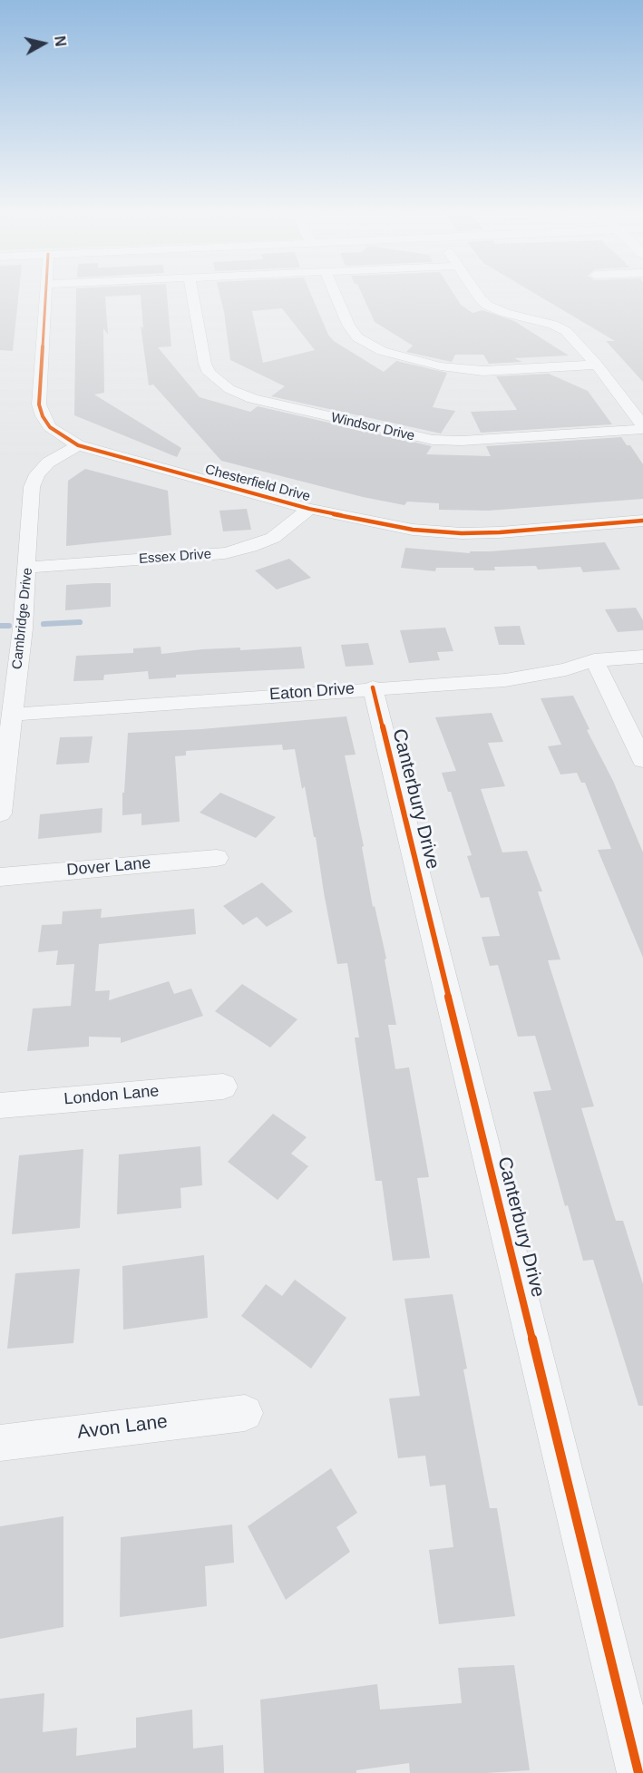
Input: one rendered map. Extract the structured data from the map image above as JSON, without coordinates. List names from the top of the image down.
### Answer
{
  "streets": {
    "street": [
      "Windsor Drive",
      "Chesterfield Drive",
      "Essex Drive",
      "Cambridge Drive",
      "Eaton Drive",
      "Canterbury Drive",
      "Dover Lane",
      "London Lane",
      "Avon Lane"
    ]
  },
  "crossings": [
    ["Chesterfield Drive", "Essex Drive"],
    ["Chesterfield Drive", "Cambridge Drive"],
    ["Essex Drive", "Cambridge Drive"],
    ["Cambridge Drive", "Eaton Drive"],
    ["Eaton Drive", "Canterbury Drive"]
  ],
  "north": "right"
}
